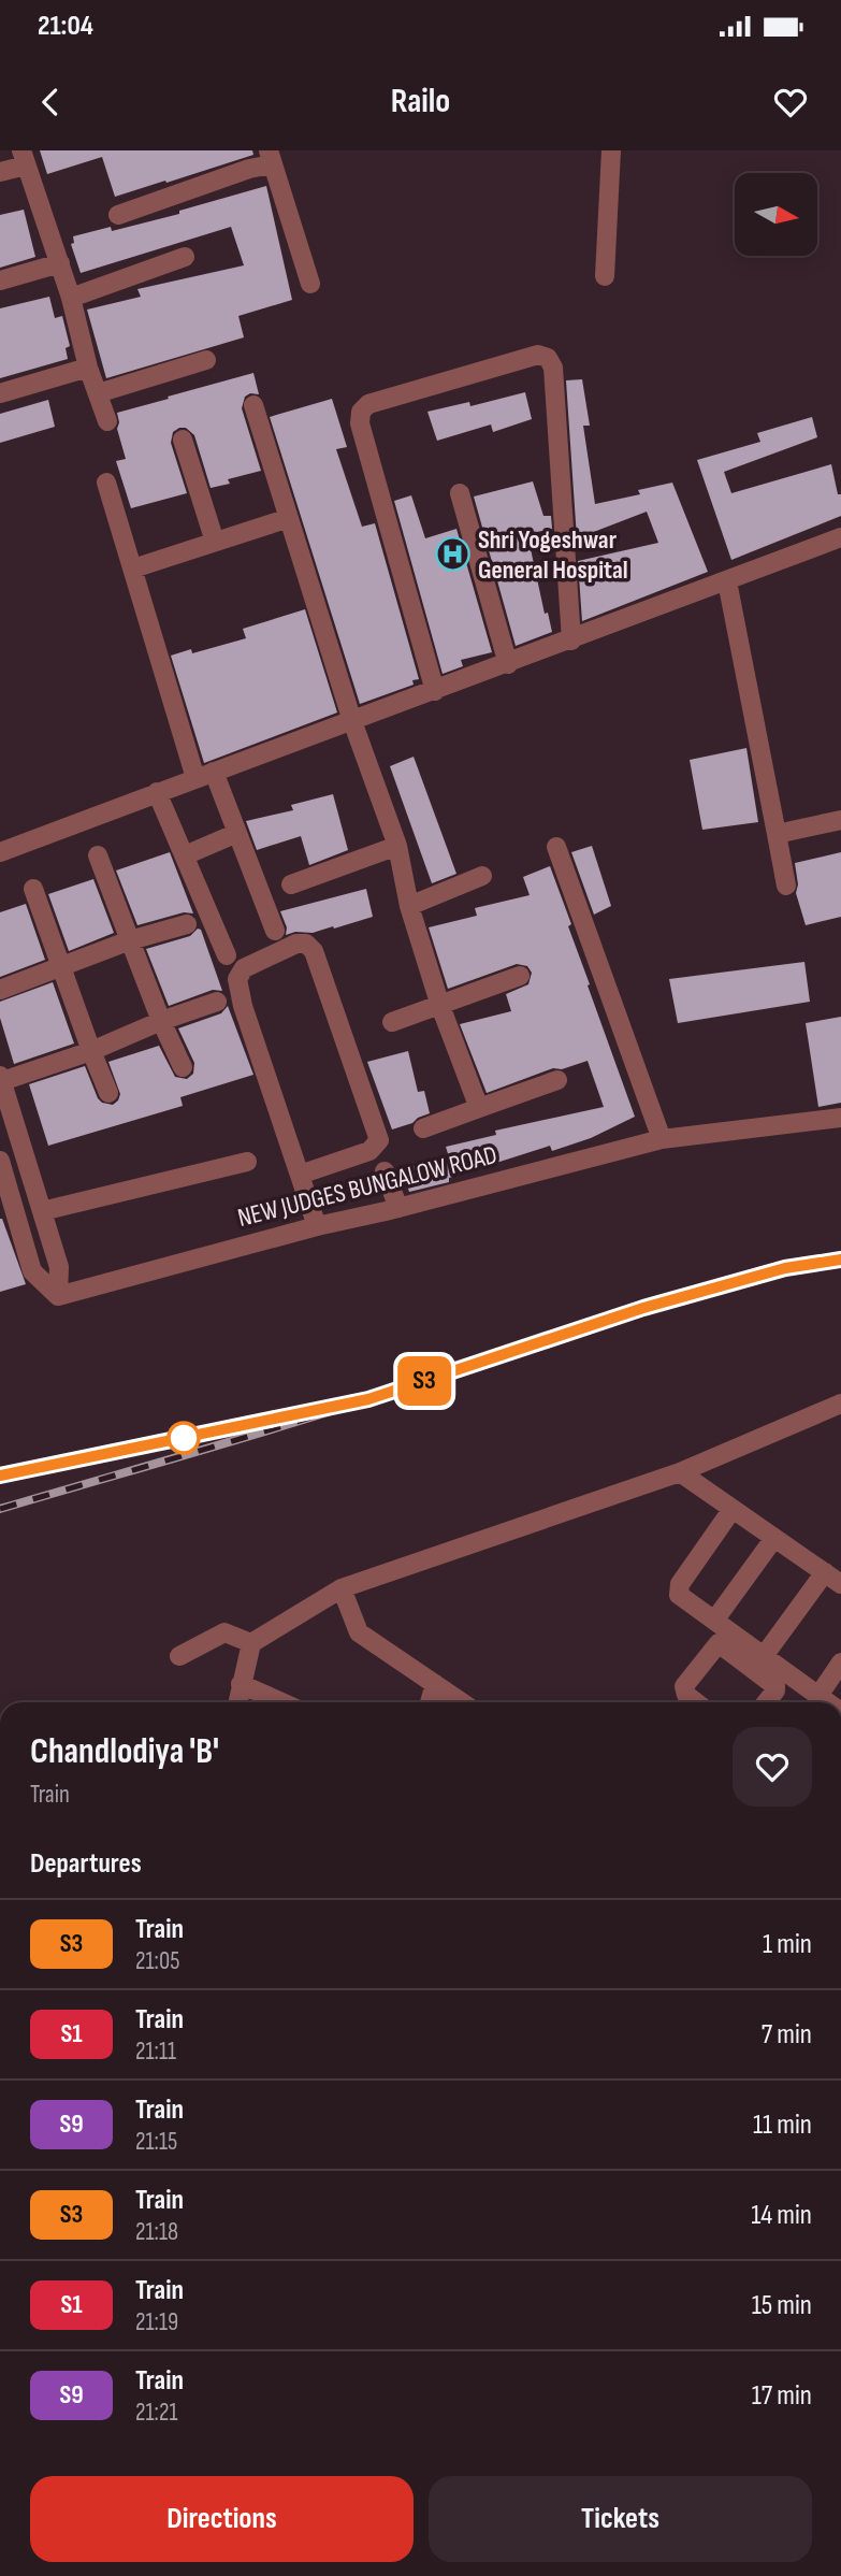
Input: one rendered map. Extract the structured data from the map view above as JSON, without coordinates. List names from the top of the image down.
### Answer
{
  "streets": {
    "street": ["NEW JUDGES BUNGALOW ROAD"]
  },
  "places": {
    "hospital": ["Shri Yogeshwar General Hospital"]
  },
  "north": "right",
  "page": {
    "status": "21:04",
    "header": "Railo",
    "on_map": "S3",
    "heading": [
      ["Chandlodiya 'B'", "Train"],
      "Departures"
    ],
    "list": [
      {
        "mark": "S3",
        "name": "Train",
        "note": "21:05",
        "value": "1 min"
      },
      {
        "mark": "S1",
        "name": "Train",
        "note": "21:11",
        "value": "7 min"
      },
      {
        "mark": "S9",
        "name": "Train",
        "note": "21:15",
        "value": "11 min"
      },
      {
        "mark": "S3",
        "name": "Train",
        "note": "21:18",
        "value": "14 min"
      },
      {
        "mark": "S1",
        "name": "Train",
        "note": "21:19",
        "value": "15 min"
      },
      {
        "mark": "S9",
        "name": "Train",
        "note": "21:21",
        "value": "17 min"
      }
    ],
    "buttons": ["Directions", "Tickets"]
  }
}
